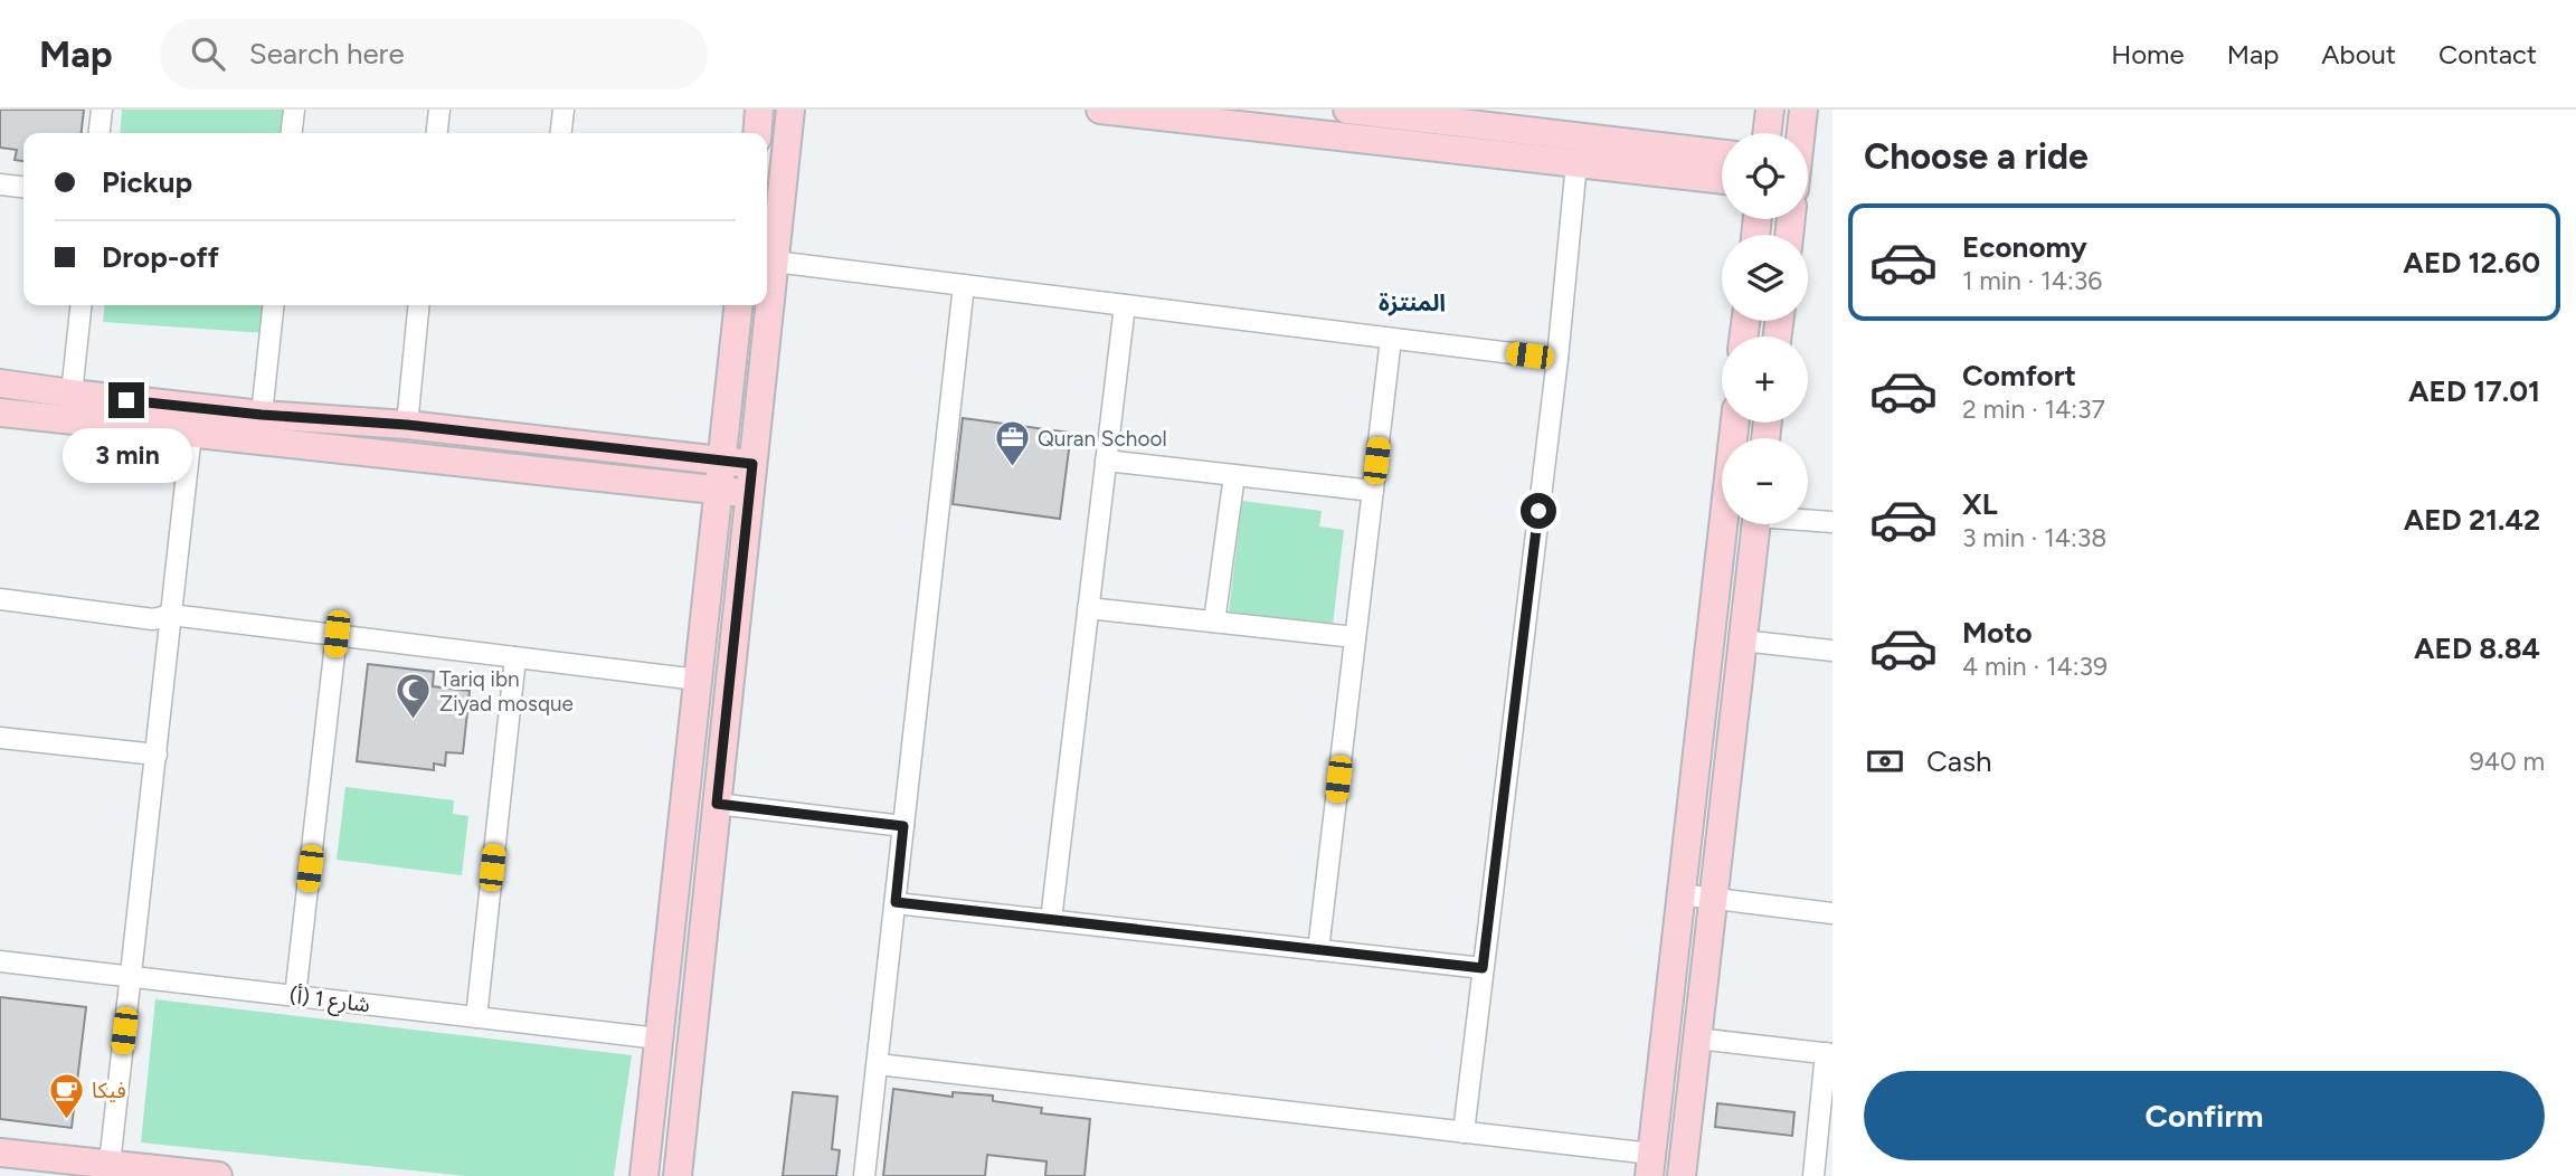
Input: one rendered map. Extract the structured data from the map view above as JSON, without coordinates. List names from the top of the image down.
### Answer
{
  "streets": {
    "street": ["شارع 1 (أ)"]
  },
  "districts": ["المنتزة"],
  "places": {
    "office": ["Quran School"],
    "mosque": ["Tariq ibn Ziyad mosque"],
    "cafe": ["فيكا"]
  },
  "page": {
    "header": "Map",
    "search": "Search here",
    "nav": [
      "Home",
      "Map",
      "About",
      "Contact"
    ],
    "heading": "Choose a ride",
    "map_buttons": ["+", "−"],
    "banner": ["Pickup", "Drop-off"],
    "list": [
      {
        "name": "Economy",
        "note": "1 min · 14:36",
        "value": "AED 12.60"
      },
      {
        "name": "Comfort",
        "note": "2 min · 14:37",
        "value": "AED 17.01"
      },
      {
        "name": "XL",
        "note": "3 min · 14:38",
        "value": "AED 21.42"
      },
      {
        "name": "Moto",
        "note": "4 min · 14:39",
        "value": "AED 8.84"
      }
    ],
    "bubble": "3 min",
    "pay": ["Cash", "940 m"],
    "buttons": "Confirm"
  }
}
